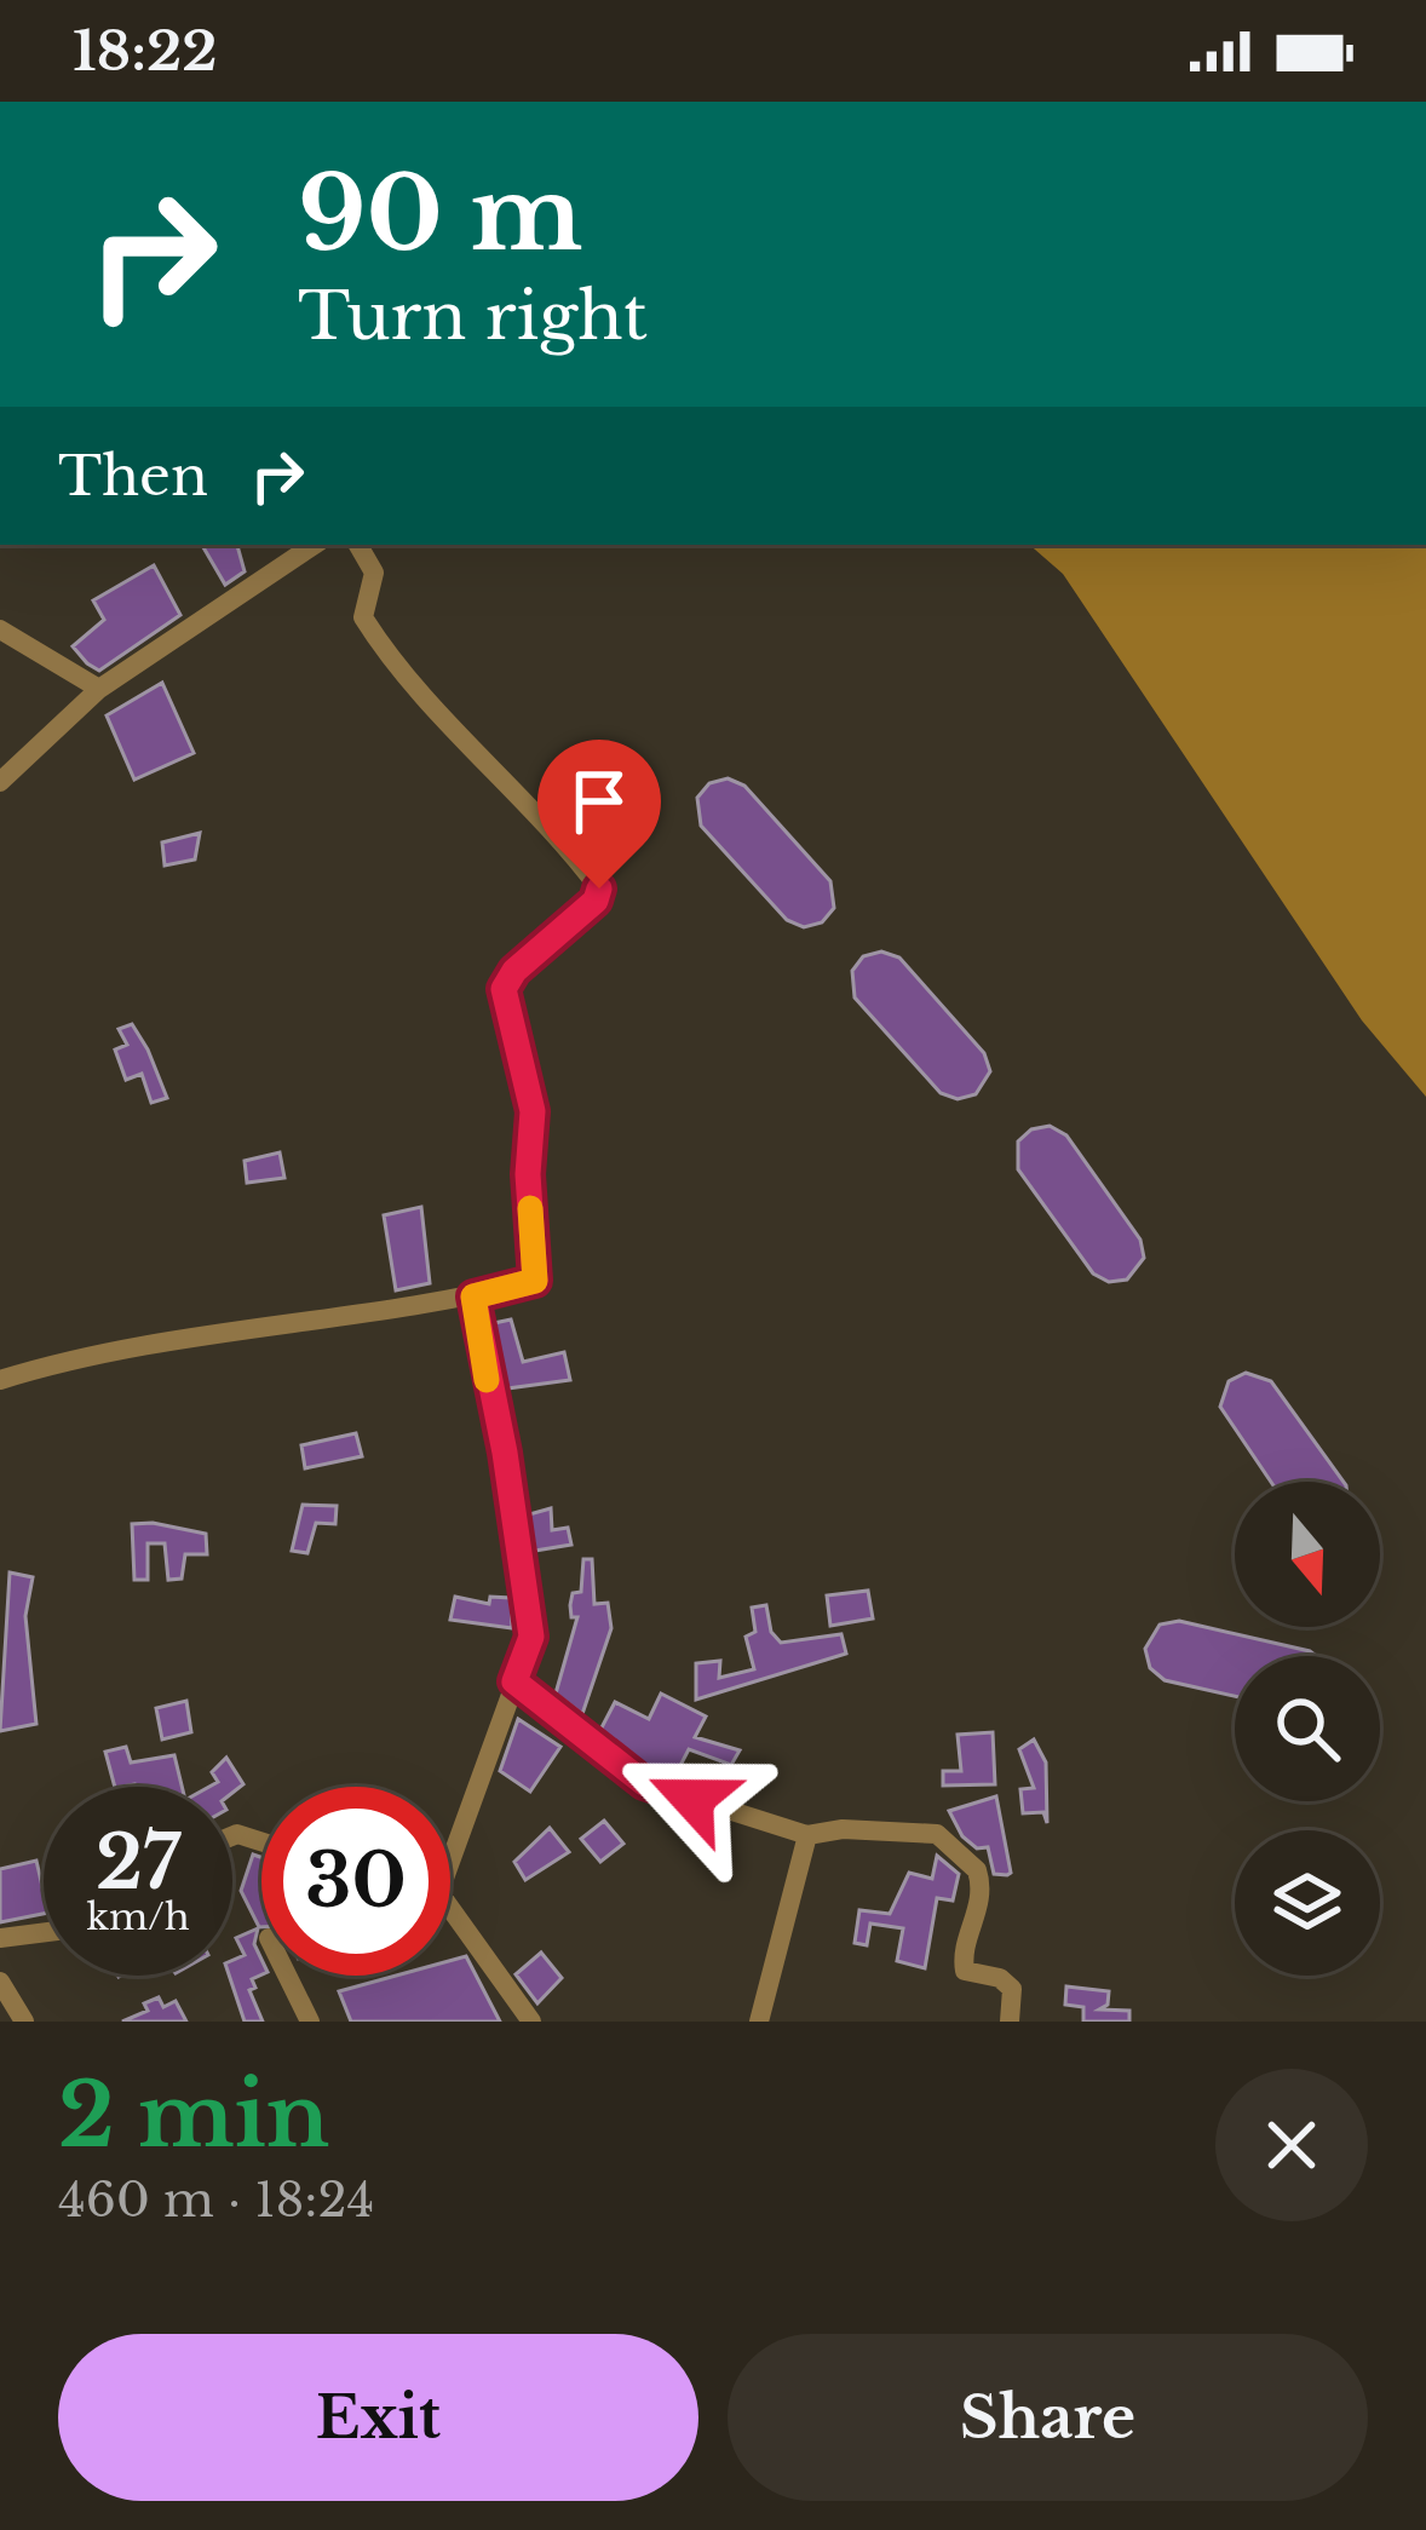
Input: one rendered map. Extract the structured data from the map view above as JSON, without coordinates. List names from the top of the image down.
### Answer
{
  "north": "bottom",
  "page": {
    "status": "18:22",
    "turn": ["90 m", "Turn right"],
    "then": "Then",
    "speed": "27 km/h",
    "limit": "30",
    "heading": ["2 min", "460 m · 18:24"],
    "buttons": ["Exit", "Share"]
  }
}
